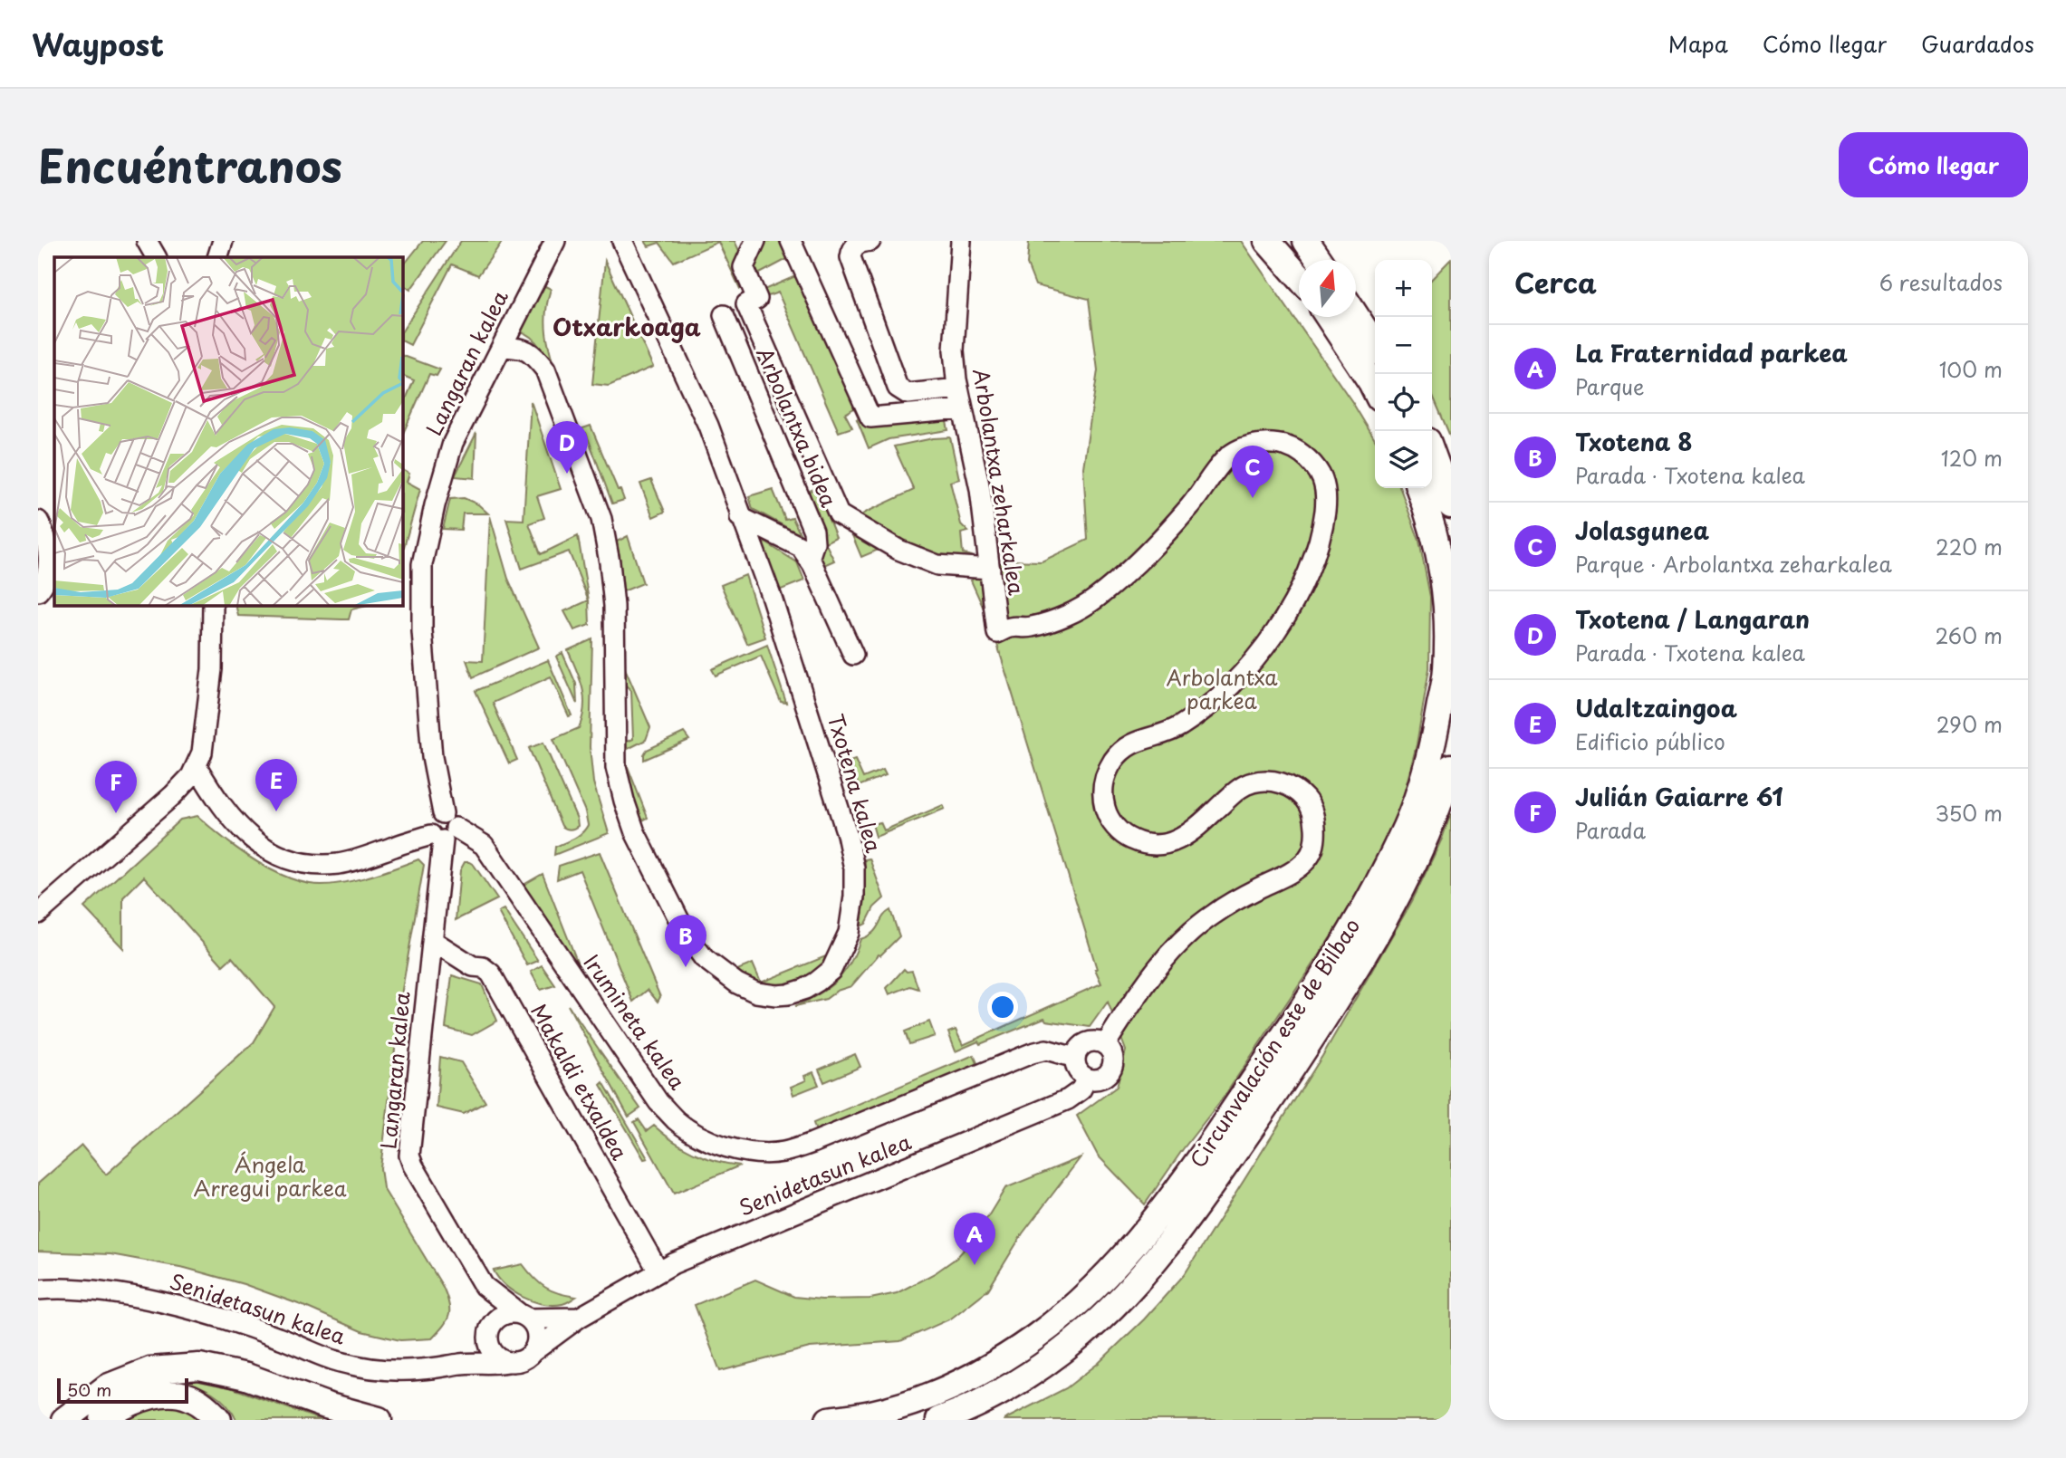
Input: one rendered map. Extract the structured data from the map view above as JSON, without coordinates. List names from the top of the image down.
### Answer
{
  "streets": {
    "main road": ["Circunvalación este de Bilbao"],
    "street": [
      "Langaran kalea",
      "Arbolantxa bidea",
      "Arbolantxa zeharkalea",
      "Txotena kalea",
      "Irumineta kalea",
      "Makaldi etxaldea",
      "Senidetasun kalea"
    ]
  },
  "crossings": [
    ["Langaran kalea", "Txotena kalea"],
    ["Langaran kalea", "Irumineta kalea"],
    ["Langaran kalea", "Makaldi etxaldea"],
    ["Langaran kalea", "Senidetasun kalea"],
    ["Arbolantxa zeharkalea", "Irumineta kalea"],
    ["Arbolantxa zeharkalea", "Senidetasun kalea"],
    ["Irumineta kalea", "Senidetasun kalea"],
    ["Makaldi etxaldea", "Senidetasun kalea"]
  ],
  "districts": ["Otxarkoaga"],
  "parks": ["Arbolantxa parkea", "Ángela Arregui parkea"],
  "scale_bar": "50 m",
  "north": "top",
  "page": {
    "header": "Waypost",
    "nav": ["Mapa", "Cómo llegar", "Guardados"],
    "title": "Encuéntranos",
    "buttons": "Cómo llegar",
    "heading": ["Cerca", "6 resultados"],
    "map_buttons": ["+", "−"],
    "list": [
      {
        "mark": "A",
        "name": "La Fraternidad parkea",
        "note": "Parque",
        "value": "100 m"
      },
      {
        "mark": "B",
        "name": "Txotena 8",
        "note": "Parada · Txotena kalea",
        "value": "120 m"
      },
      {
        "mark": "C",
        "name": "Jolasgunea",
        "note": "Parque · Arbolantxa zeharkalea",
        "value": "220 m"
      },
      {
        "mark": "D",
        "name": "Txotena / Langaran",
        "note": "Parada · Txotena kalea",
        "value": "260 m"
      },
      {
        "mark": "E",
        "name": "Udaltzaingoa",
        "note": "Edificio público",
        "value": "290 m"
      },
      {
        "mark": "F",
        "name": "Julián Gaiarre 61",
        "note": "Parada",
        "value": "350 m"
      }
    ],
    "pins": [
      "D",
      "C",
      "E",
      "F",
      "B",
      "A"
    ],
    "scale": "50 m"
  }
}
